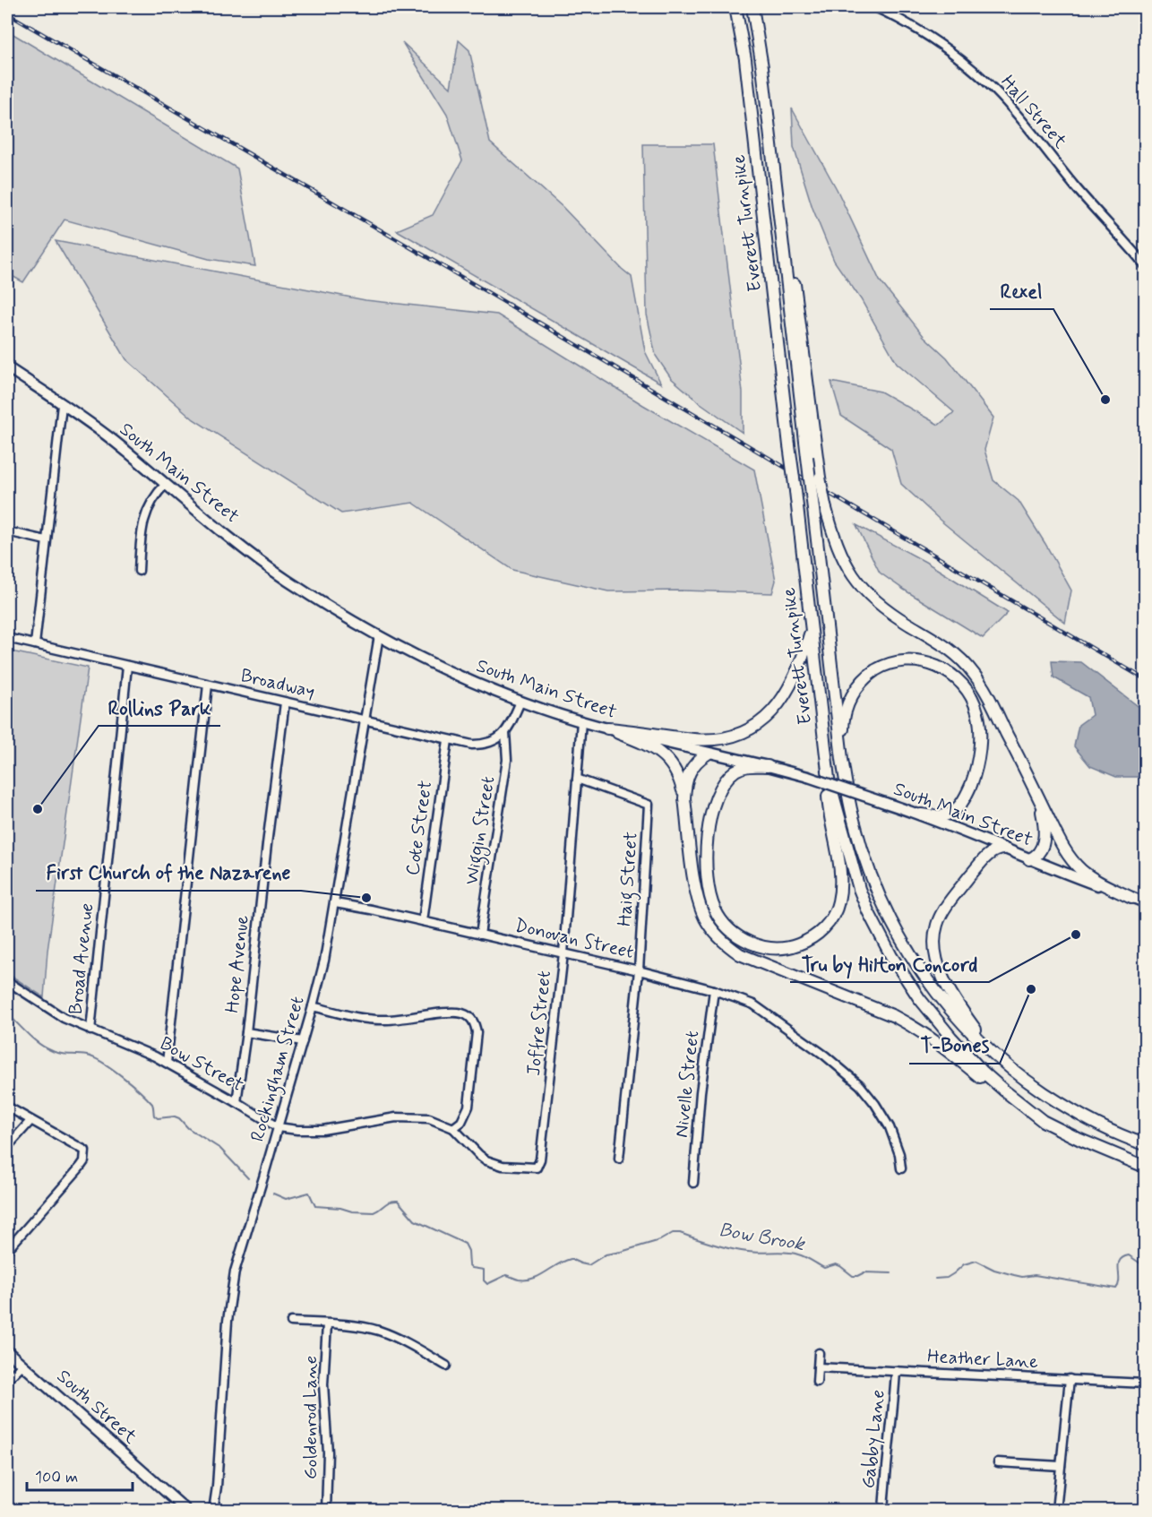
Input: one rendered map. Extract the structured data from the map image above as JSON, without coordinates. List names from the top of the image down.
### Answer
{
  "streets": {
    "highway": ["Everett Turnpike"],
    "main road": ["South Main Street", "South Street"],
    "street": [
      "Hall Street",
      "Broadway",
      "Cote Street",
      "Wiggin Street",
      "Haig Street",
      "Donovan Street",
      "Broad Avenue",
      "Hope Avenue",
      "Joffre Street",
      "Bow Street",
      "Rockingham Street",
      "Nivelle Street",
      "Heather Lane",
      "Goldenrod Lane",
      "Gabby Lane"
    ]
  },
  "crossings": [
    ["South Main Street", "Joffre Street"],
    ["South Main Street", "Rockingham Street"],
    ["Broadway", "Cote Street"],
    ["Broadway", "Wiggin Street"],
    ["Broadway", "Broad Avenue"],
    ["Broadway", "Hope Avenue"],
    ["Broadway", "Rockingham Street"],
    ["Cote Street", "Donovan Street"],
    ["Wiggin Street", "Donovan Street"],
    ["Haig Street", "Donovan Street"],
    ["Haig Street", "Joffre Street"],
    ["Donovan Street", "Joffre Street"],
    ["Donovan Street", "Rockingham Street"],
    ["Donovan Street", "Nivelle Street"],
    ["Broad Avenue", "Bow Street"],
    ["Hope Avenue", "Bow Street"],
    ["Joffre Street", "Bow Street"],
    ["Bow Street", "Rockingham Street"],
    ["Heather Lane", "Gabby Lane"]
  ],
  "water": ["Bow Brook"],
  "places": [
    "Rexel",
    "Rollins Park",
    "First Church of the Nazarene",
    "Tru by Hilton Concord",
    "T-Bones"
  ],
  "scale_bar": "100 m"
}
